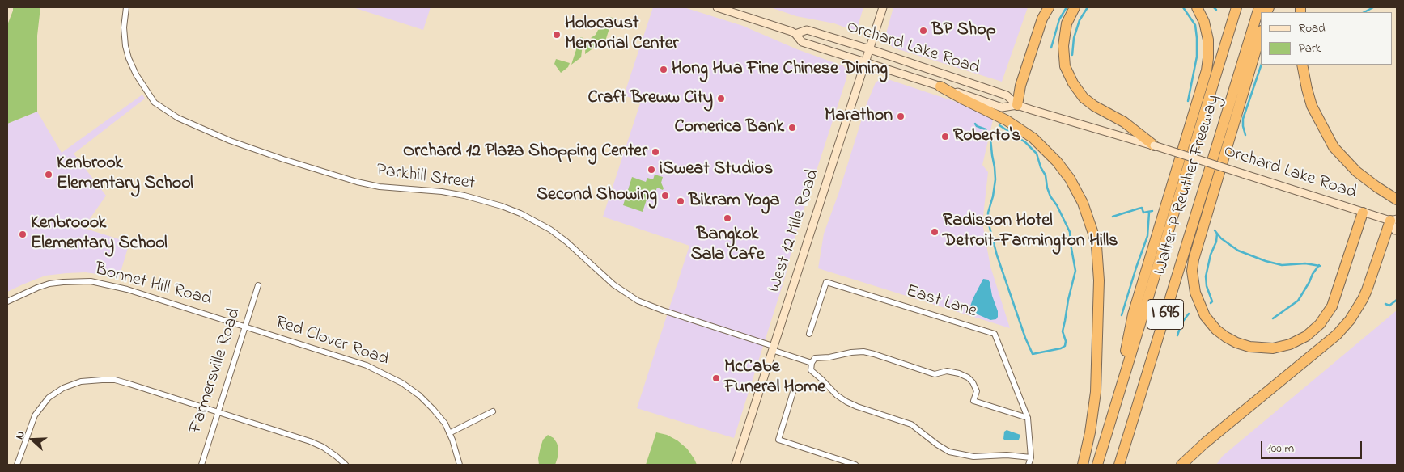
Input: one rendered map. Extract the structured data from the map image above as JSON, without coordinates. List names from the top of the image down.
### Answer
{
  "streets": {
    "highway": ["Walter P Reuther Freeway", "I 696"],
    "main road": ["Orchard Lake Road", "West 12 Mile Road"],
    "street": [
      "Parkhill Street",
      "Bonnet Hill Road",
      "East Lane",
      "Red Clover Road",
      "Farmersville Road"
    ]
  },
  "crossings": [
    ["Orchard Lake Road", "West 12 Mile Road"],
    ["Parkhill Street", "West 12 Mile Road"],
    ["Bonnet Hill Road", "Red Clover Road"],
    ["Bonnet Hill Road", "Farmersville Road"],
    ["Red Clover Road", "Farmersville Road"]
  ],
  "places": [
    "BP Shop",
    "Holocaust Memorial Center",
    "Hong Hua Fine Chinese Dining",
    "Craft Breww City",
    "Marathon",
    "Comerica Bank",
    "Roberto's",
    "Orchard 12 Plaza Shopping Center",
    "iSweat Studios",
    "Kenbrook Elementary School",
    "Second Showing",
    "Bikram Yoga",
    "Bangkok Sala Cafe",
    "Radisson Hotel Detroit-Farmington Hills",
    "Kenbroook Elementary School",
    "McCabe Funeral Home"
  ],
  "legend": ["Road", "Park"],
  "scale_bar": "100 m",
  "north": "left"
}
